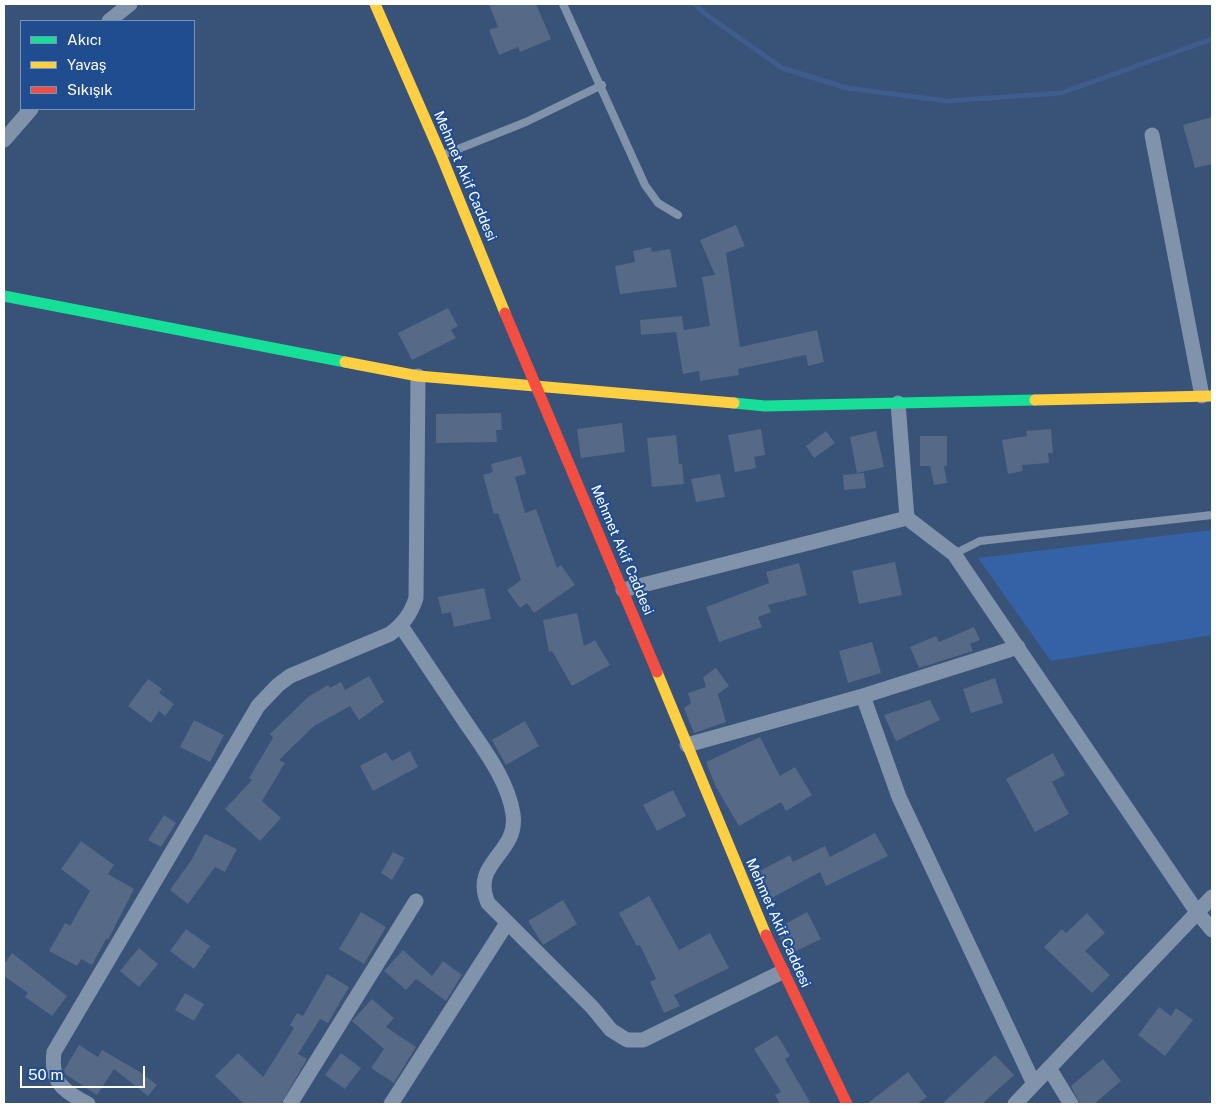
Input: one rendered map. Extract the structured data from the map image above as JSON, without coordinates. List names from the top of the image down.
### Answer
{
  "streets": {
    "street": ["Mehmet Akif Caddesi"]
  },
  "legend": ["Akıcı", "Yavaş", "Sıkışık"],
  "scale_bar": "50 m"
}
